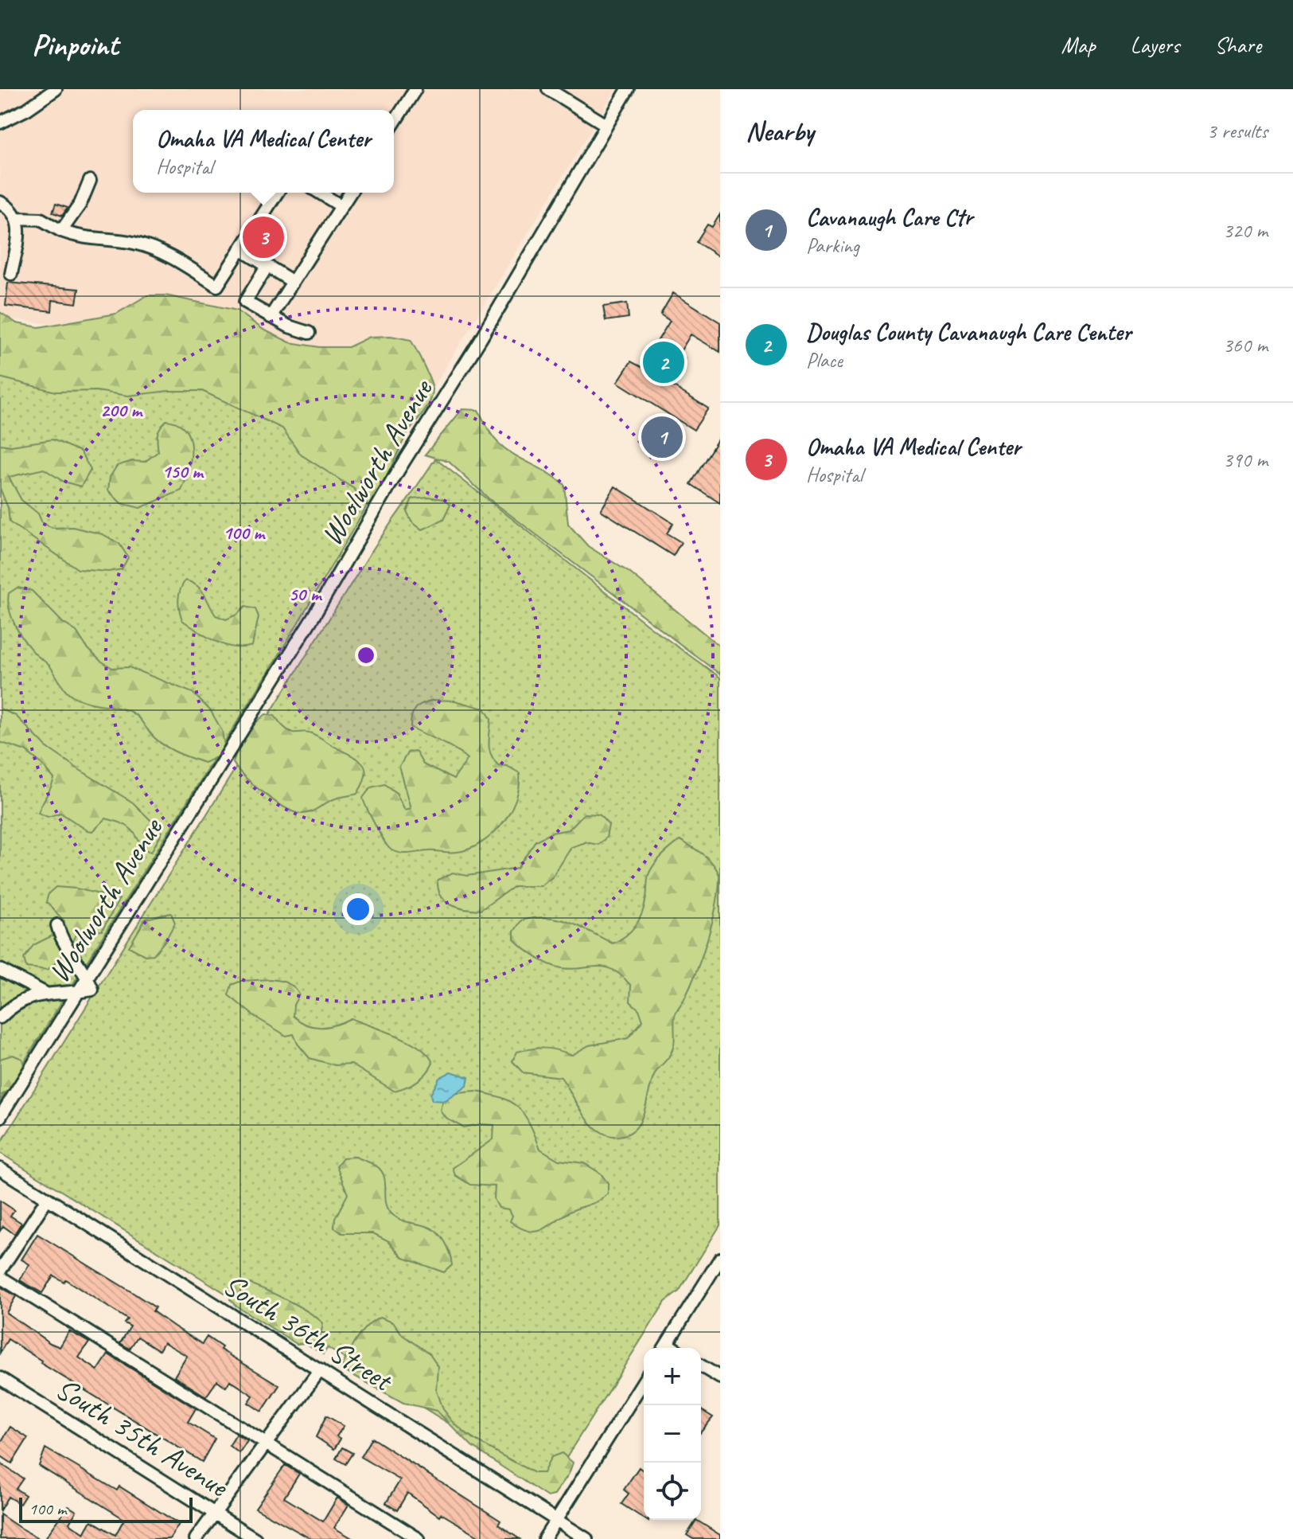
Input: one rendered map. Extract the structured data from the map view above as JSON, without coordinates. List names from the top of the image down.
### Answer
{
  "streets": {
    "street": ["Woolworth Avenue", "South 36th Street", "South 35th Avenue"]
  },
  "scale_bar": "100 m",
  "page": {
    "header": "Pinpoint",
    "nav": ["Map", "Layers", "Share"],
    "heading": ["Nearby", "3 results"],
    "popup": ["Omaha VA Medical Center", "Hospital"],
    "list": [
      {
        "mark": "1",
        "name": "Cavanaugh Care Ctr",
        "note": "Parking",
        "value": "320 m"
      },
      {
        "mark": "2",
        "name": "Douglas County Cavanaugh Care Center",
        "note": "Place",
        "value": "360 m"
      },
      {
        "mark": "3",
        "name": "Omaha VA Medical Center",
        "note": "Hospital",
        "value": "390 m"
      }
    ],
    "pins": ["3", "2", "1"],
    "map_buttons": ["+", "−"],
    "scale": "100 m"
  },
  "rings": [
    "200 m",
    "150 m",
    "100 m",
    "50 m"
  ]
}
